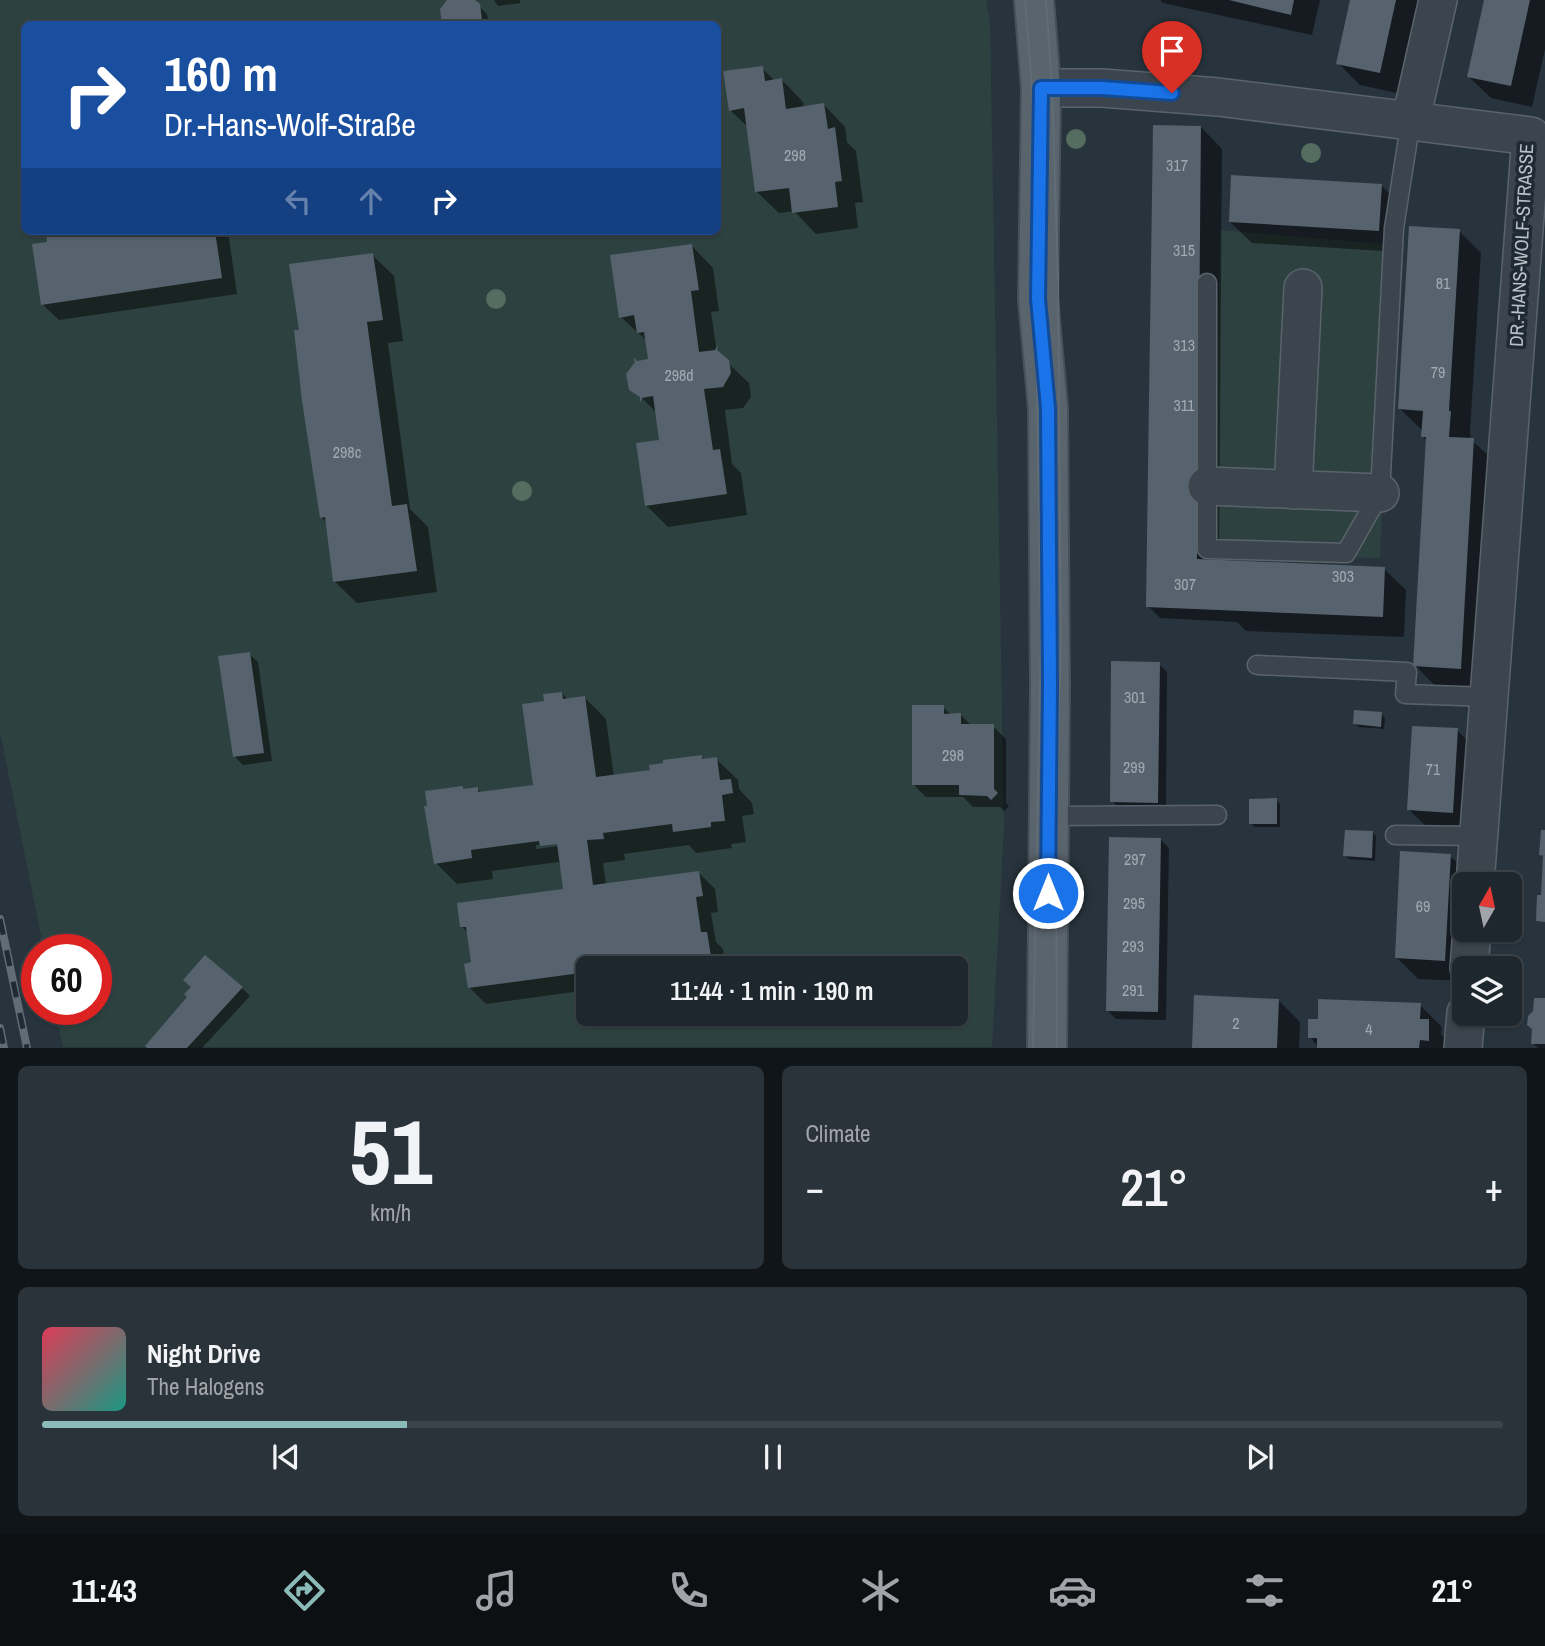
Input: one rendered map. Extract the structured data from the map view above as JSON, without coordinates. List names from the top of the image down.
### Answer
{
  "streets": {
    "street": ["DR.-HANS-WOLF-STRASSE"]
  },
  "house_numbers": [
    "298",
    "317",
    "315",
    "81",
    "313",
    "79",
    "298d",
    "311",
    "298c",
    "303",
    "307",
    "301",
    "298",
    "299",
    "71",
    "297",
    "295",
    "69",
    "293",
    "291",
    "2",
    "4"
  ],
  "north": "top",
  "page": {
    "turn": ["160 m", "Dr.-Hans-Wolf-Straße"],
    "limit": "60",
    "trip": "11:44 · 1 min · 190 m",
    "tile": [
      ["51", "km/h"],
      "Climate"
    ],
    "heat": ["−", "21°", "+"],
    "song": ["Night Drive", "The Halogens"],
    "tabs": ["11:43", "21°"]
  }
}
